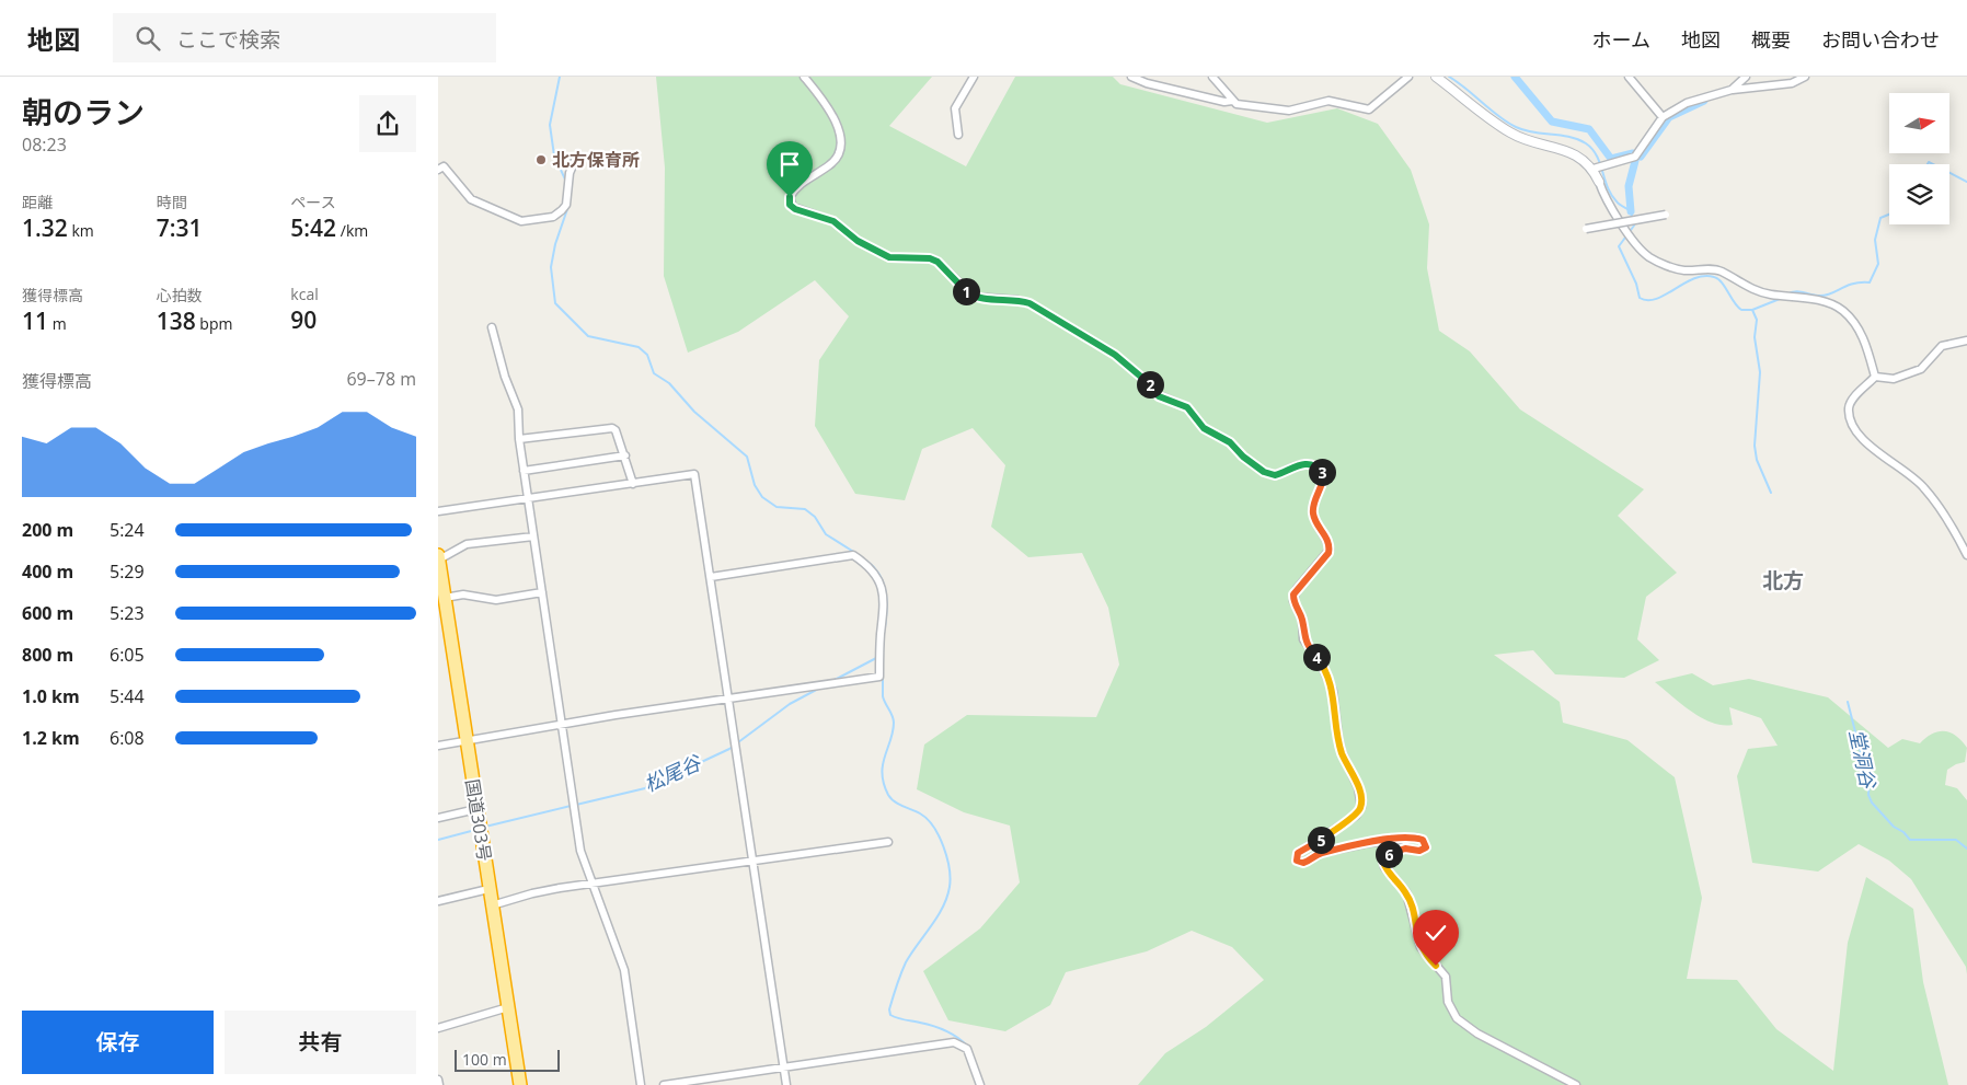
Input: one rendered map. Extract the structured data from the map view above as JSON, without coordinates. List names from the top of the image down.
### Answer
{
  "streets": {
    "highway": ["国道303号"]
  },
  "districts": ["北方"],
  "water": ["堂洞谷", "松尾谷"],
  "places": ["北方保育所"],
  "scale_bar": "100 m",
  "north": "right",
  "page": {
    "header": "地図",
    "search": "ここで検索",
    "nav": [
      "ホーム",
      "地図",
      "概要",
      "お問い合わせ"
    ],
    "heading": ["朝のラン", "08:23"],
    "stats": [
      ["距離", "1.32 km"],
      ["時間", "7:31"],
      ["ペース", "5:42 /km"],
      ["獲得標高", "11 m"],
      ["心拍数", "138 bpm"],
      ["kcal", "90"]
    ],
    "pins": [
      "1",
      "2",
      "3",
      "4",
      "5",
      "6"
    ],
    "chart": ["獲得標高", "69–78 m"],
    "list": [
      {
        "name": "200 m",
        "note": "5:24"
      },
      {
        "name": "400 m",
        "note": "5:29"
      },
      {
        "name": "600 m",
        "note": "5:23"
      },
      {
        "name": "800 m",
        "note": "6:05"
      },
      {
        "name": "1.0 km",
        "note": "5:44"
      },
      {
        "name": "1.2 km",
        "note": "6:08"
      }
    ],
    "buttons": ["保存", "共有"],
    "scale": "100 m"
  }
}
